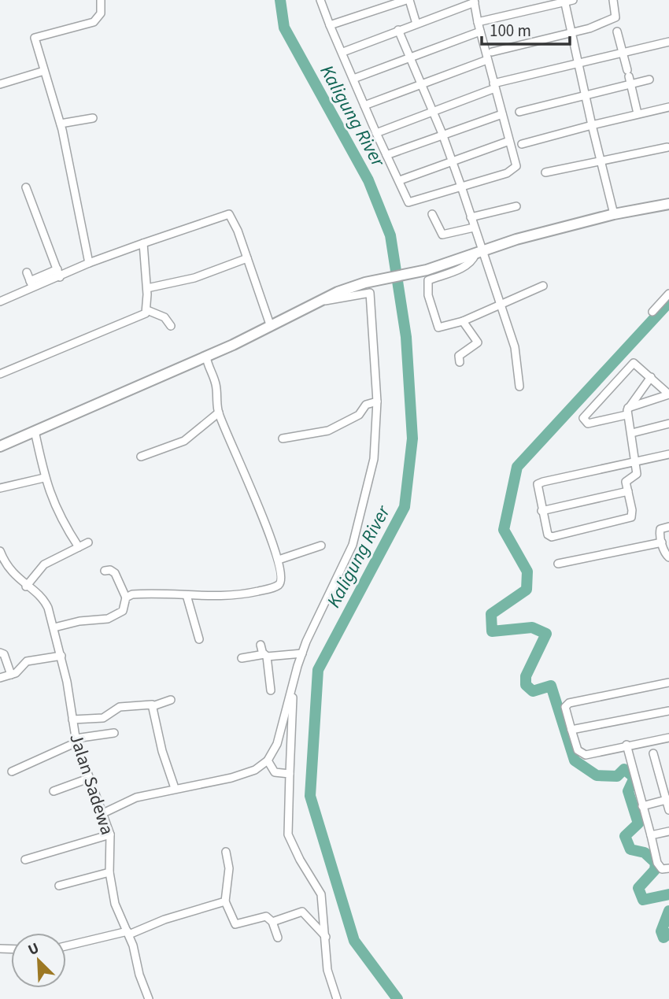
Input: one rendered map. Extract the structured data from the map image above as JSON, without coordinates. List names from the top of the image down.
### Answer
{
  "streets": {
    "street": ["Jalan Sadewa"]
  },
  "water": ["Kaligung River"],
  "scale_bar": "100 m",
  "north": "top left"
}
